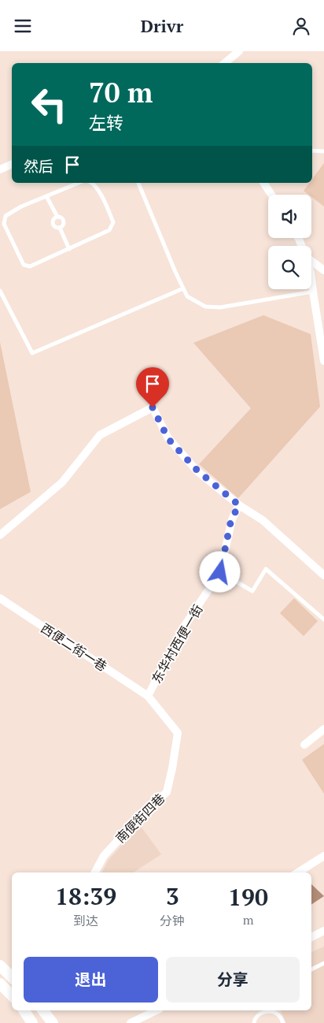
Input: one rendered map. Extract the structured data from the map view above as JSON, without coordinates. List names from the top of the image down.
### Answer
{
  "streets": {
    "street": ["东华村西便一街", "西便二街一巷", "南便街四巷"]
  },
  "crossings": [
    ["东华村西便一街", "西便二街一巷"],
    ["东华村西便一街", "南便街四巷"],
    ["西便二街一巷", "南便街四巷"]
  ],
  "page": {
    "header": "Drivr",
    "turn": ["70 m", "左转"],
    "then": "然后",
    "eta": [
      "18:39",
      "到达",
      "3",
      "分钟",
      "190",
      "m"
    ],
    "buttons": ["退出", "分享"]
  }
}
